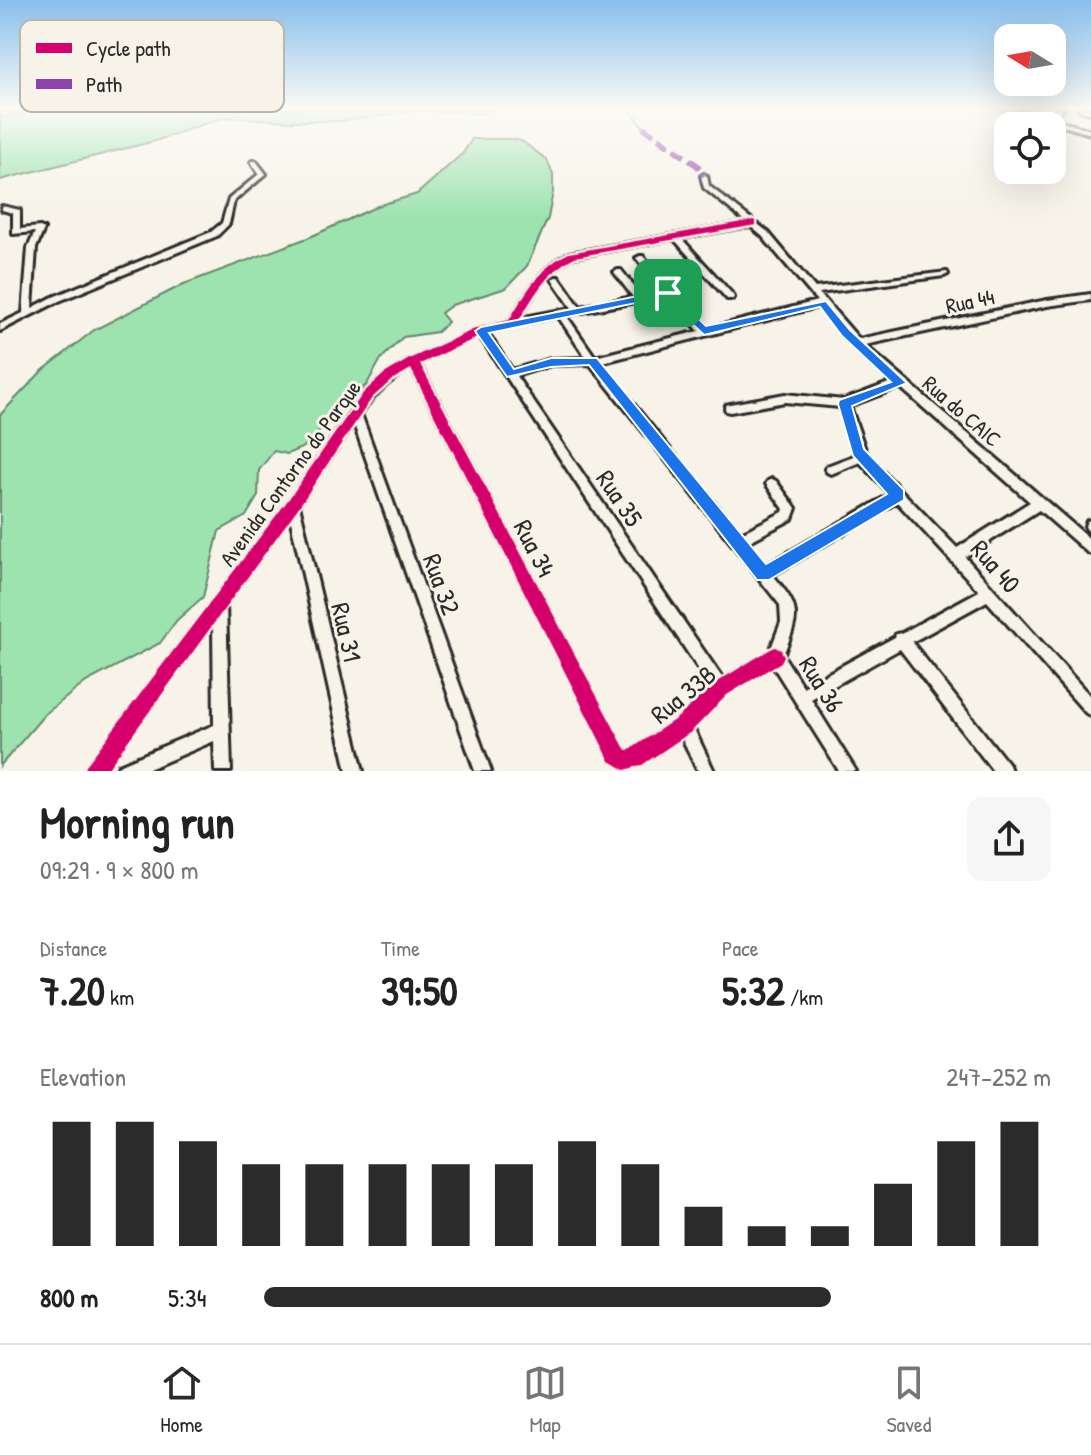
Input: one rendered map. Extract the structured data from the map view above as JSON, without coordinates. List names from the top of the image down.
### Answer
{
  "streets": {
    "street": [
      "Rua 44",
      "Rua do CAIC",
      "Avenida Contorno do Parque",
      "Rua 35",
      "Rua 34",
      "Rua 40",
      "Rua 32",
      "Rua 31",
      "Rua 36",
      "Rua 33B"
    ]
  },
  "crossings": [
    ["Rua 44", "Rua do CAIC"],
    ["Avenida Contorno do Parque", "Rua 35"],
    ["Avenida Contorno do Parque", "Rua 34"],
    ["Avenida Contorno do Parque", "Rua 32"],
    ["Avenida Contorno do Parque", "Rua 31"],
    ["Avenida Contorno do Parque", "Rua 36"],
    ["Rua 35", "Rua 33B"],
    ["Rua 34", "Rua 33B"],
    ["Rua 36", "Rua 33B"]
  ],
  "legend": ["Cycle path", "Path"],
  "north": "left",
  "page": {
    "heading": ["Morning run", "09:29 · 9 × 800 m"],
    "stats": [
      ["Distance", "7.20 km"],
      ["Time", "39:50"],
      ["Pace", "5:32 /km"]
    ],
    "chart": ["Elevation", "247–252 m"],
    "list": [
      {
        "name": "800 m",
        "note": "5:34"
      }
    ],
    "tabs": ["Home", "Map", "Saved"]
  }
}
